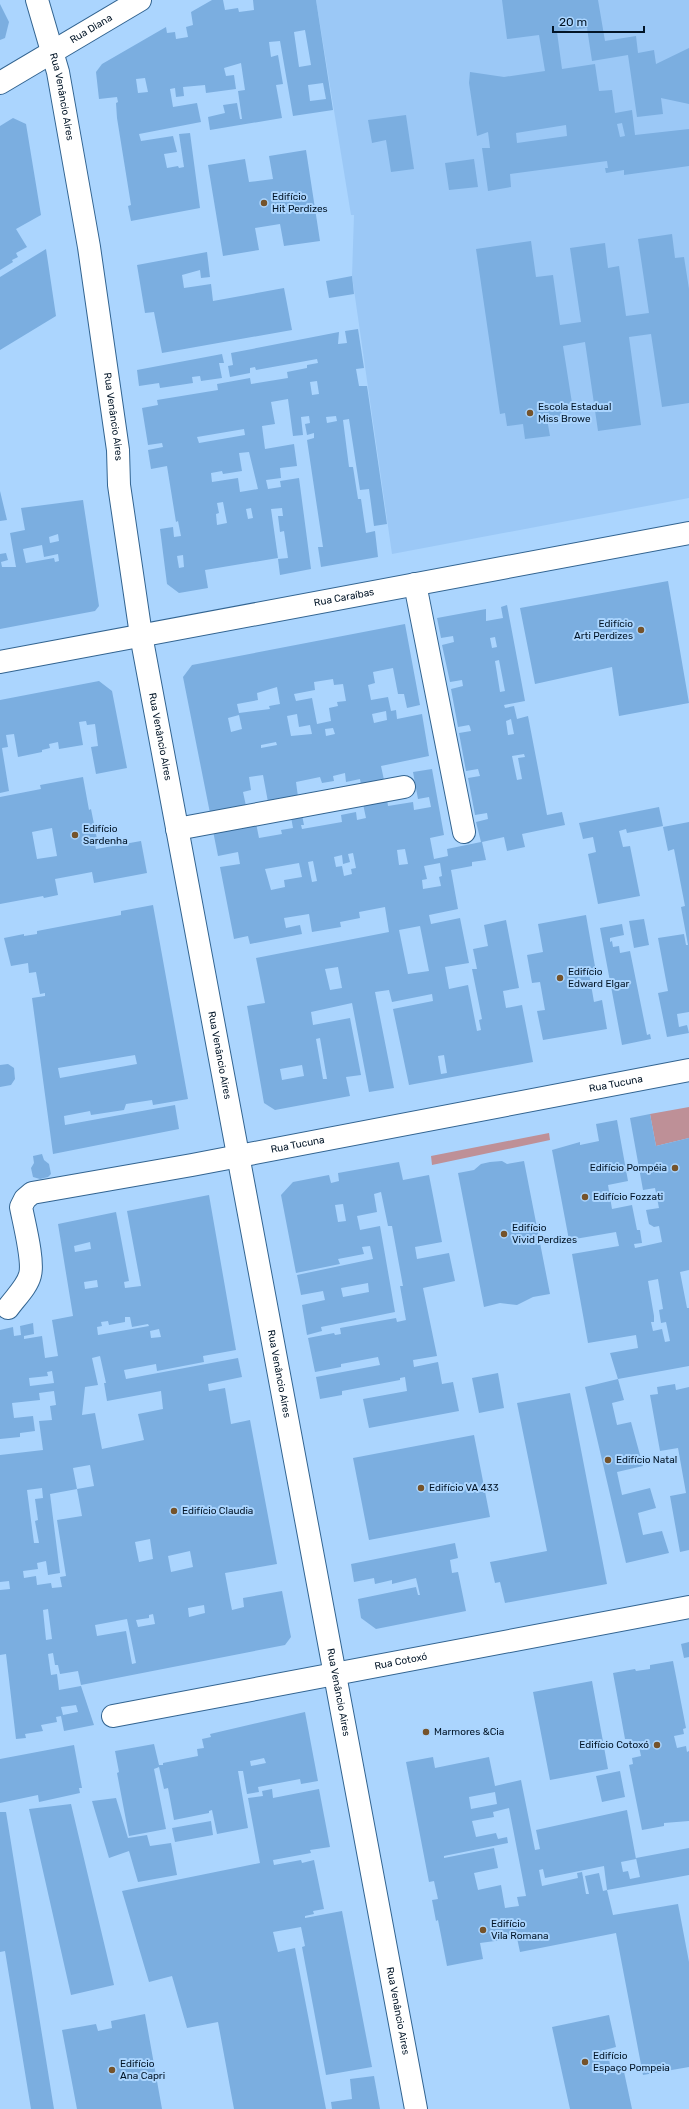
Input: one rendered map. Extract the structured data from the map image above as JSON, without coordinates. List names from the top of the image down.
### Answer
{
  "streets": {
    "street": [
      "Rua Diana",
      "Rua Venâncio Aires",
      "Rua Caraíbas",
      "Rua Tucuna",
      "Rua Cotoxó"
    ]
  },
  "crossings": [
    ["Rua Diana", "Rua Venâncio Aires"],
    ["Rua Venâncio Aires", "Rua Caraíbas"],
    ["Rua Venâncio Aires", "Rua Tucuna"],
    ["Rua Venâncio Aires", "Rua Cotoxó"]
  ],
  "places": [
    "Edifício Hit Perdizes",
    "Escola Estadual Miss Browe",
    "Edifício Arti Perdizes",
    "Edifício Sardenha",
    "Edifício Edward Elgar",
    "Edifício Pompéia",
    "Edifício Fozzati",
    "Edifício Vivid Perdizes",
    "Edifício Natal",
    "Edifício VA 433",
    "Edifício Claudia",
    "Marmores &Cia",
    "Edifício Cotoxó",
    "Edifício Vila Romana",
    "Edifício Espaço Pompeia",
    "Edifício Ana Capri"
  ],
  "scale_bar": "20 m"
}
